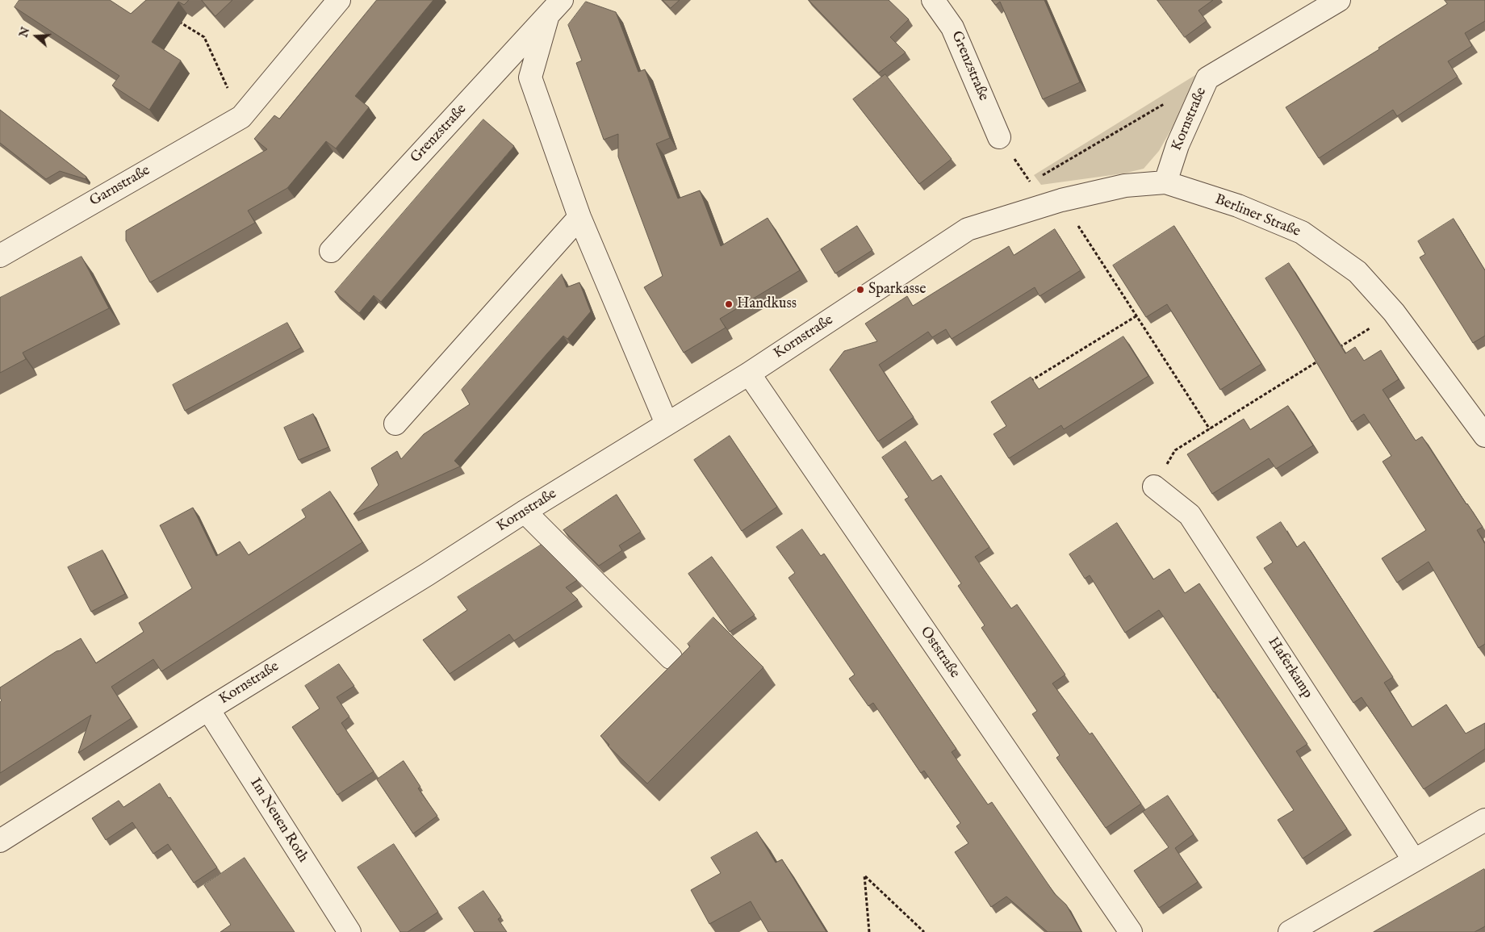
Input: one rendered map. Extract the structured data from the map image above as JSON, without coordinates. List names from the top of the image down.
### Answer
{
  "streets": {
    "street": [
      "Grenzstraße",
      "Kornstraße",
      "Garnstraße",
      "Berliner Straße",
      "Oststraße",
      "Haferkamp",
      "Im Neuen Roth"
    ]
  },
  "crossings": [
    ["Grenzstraße", "Kornstraße"],
    ["Kornstraße", "Berliner Straße"],
    ["Kornstraße", "Oststraße"],
    ["Kornstraße", "Im Neuen Roth"]
  ],
  "places": ["Sparkasse", "Handkuss"],
  "north": "left"
}
